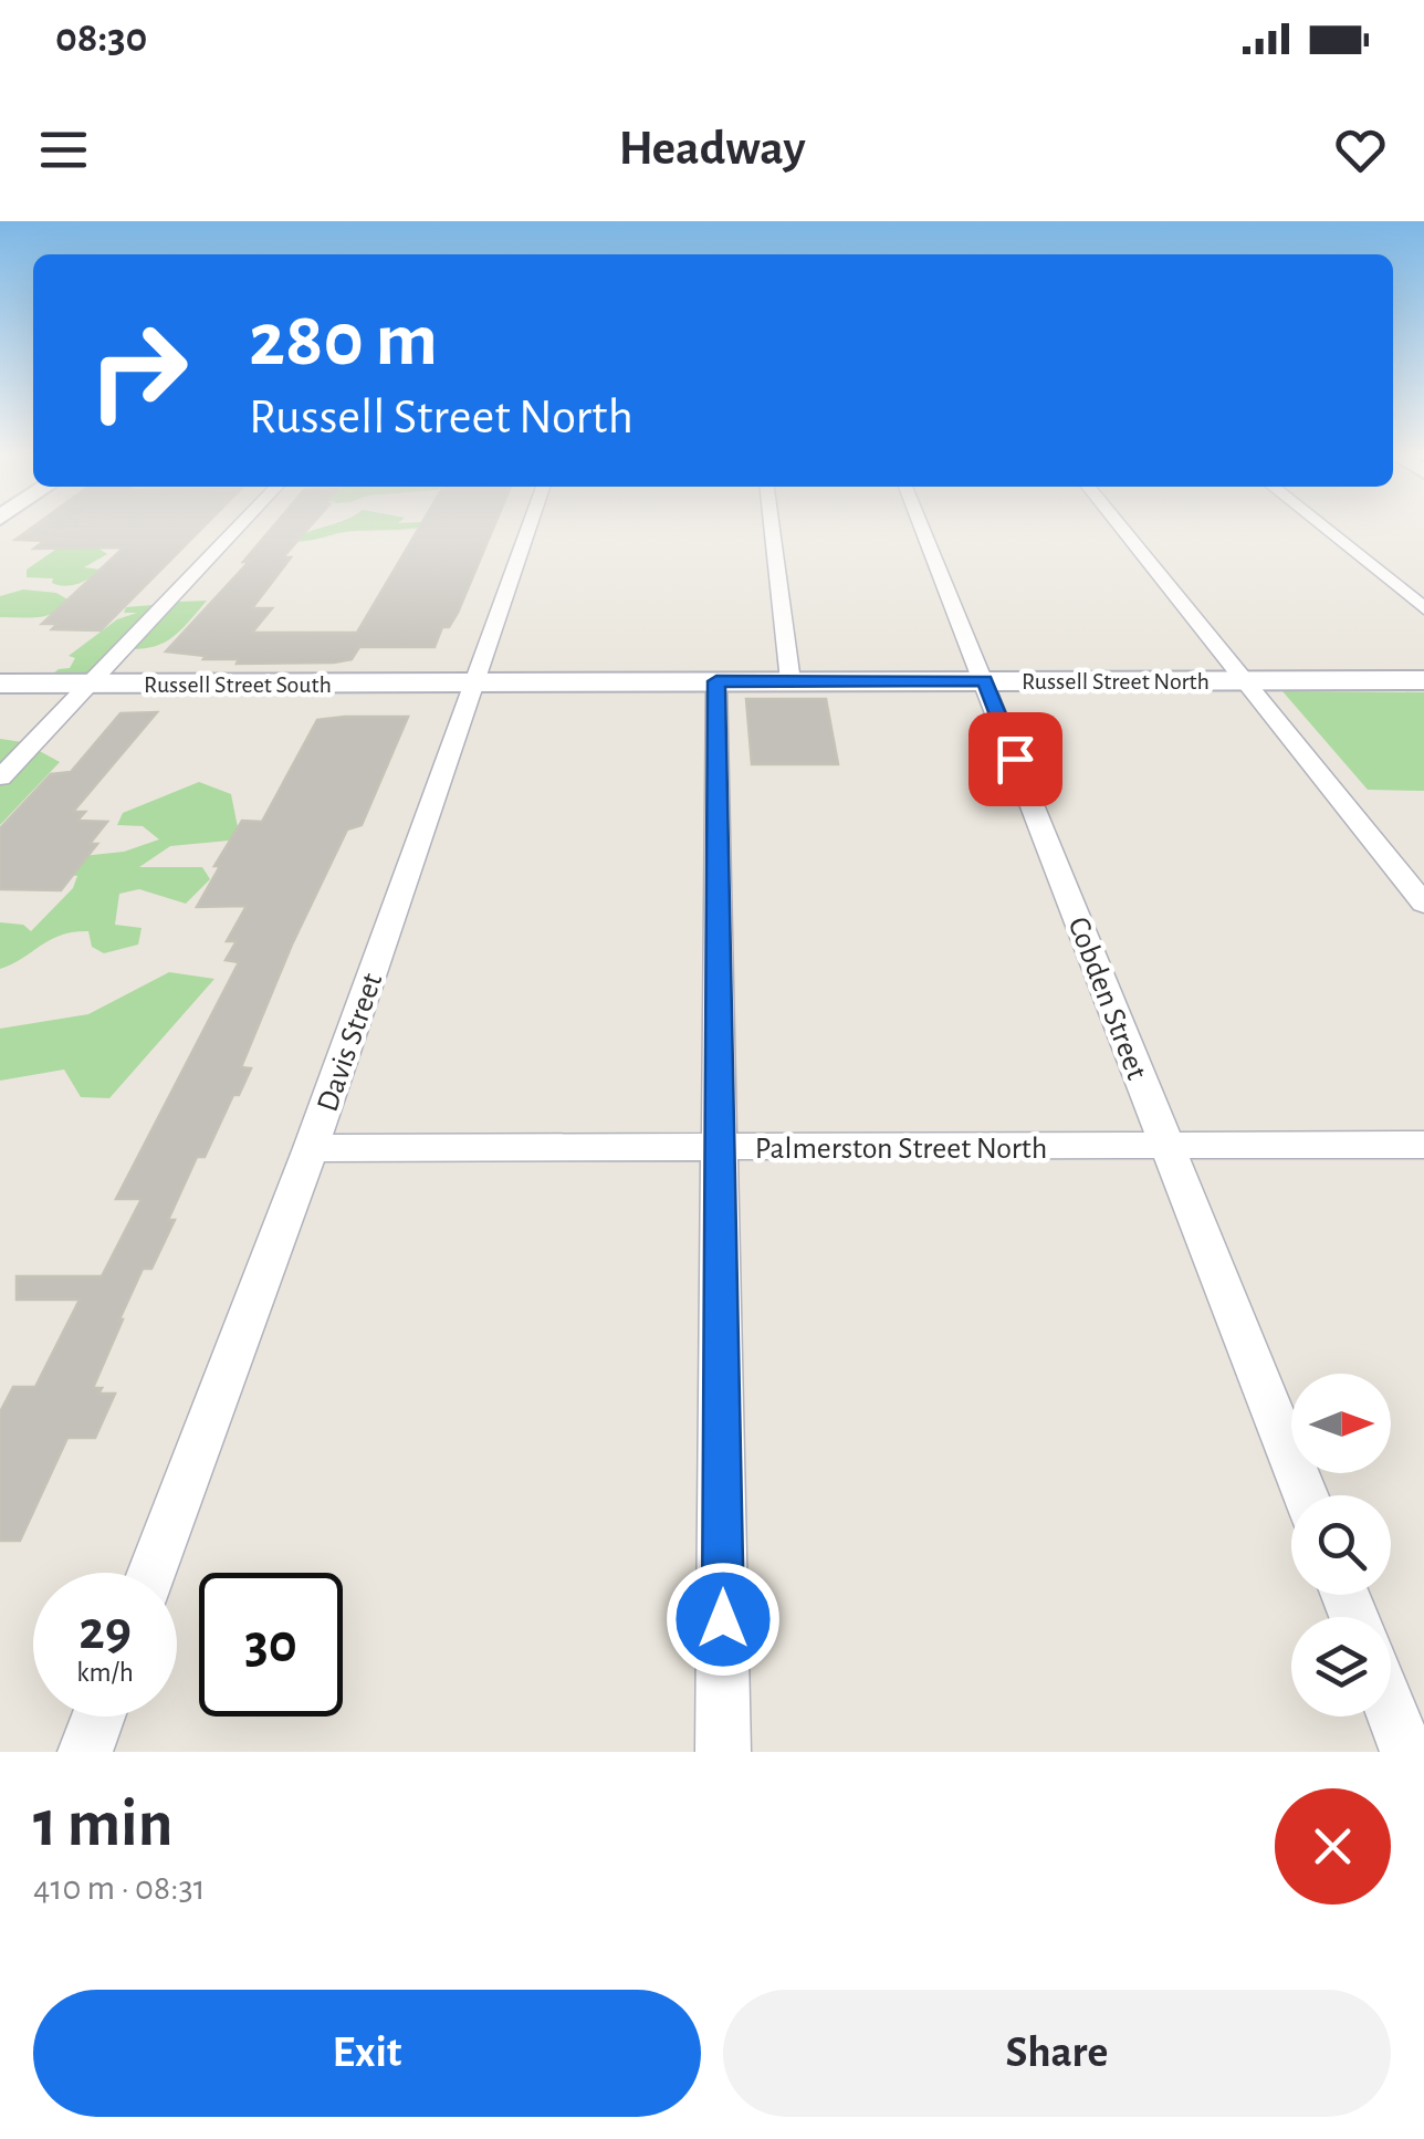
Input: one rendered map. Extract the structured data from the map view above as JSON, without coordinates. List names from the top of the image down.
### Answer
{
  "streets": {
    "street": [
      "Russell Street North",
      "Russell Street South",
      "Cobden Street",
      "Davis Street",
      "Palmerston Street North"
    ]
  },
  "crossings": [
    ["Russell Street North", "Russell Street South"],
    ["Russell Street North", "Cobden Street"],
    ["Russell Street North", "Davis Street"],
    ["Russell Street South", "Davis Street"],
    ["Cobden Street", "Palmerston Street North"],
    ["Davis Street", "Palmerston Street North"]
  ],
  "north": "right",
  "page": {
    "status": "08:30",
    "header": "Headway",
    "turn": ["280 m", "Russell Street North"],
    "speed": "29 km/h",
    "limit": "30",
    "heading": ["1 min", "410 m · 08:31"],
    "buttons": ["Exit", "Share"]
  }
}
